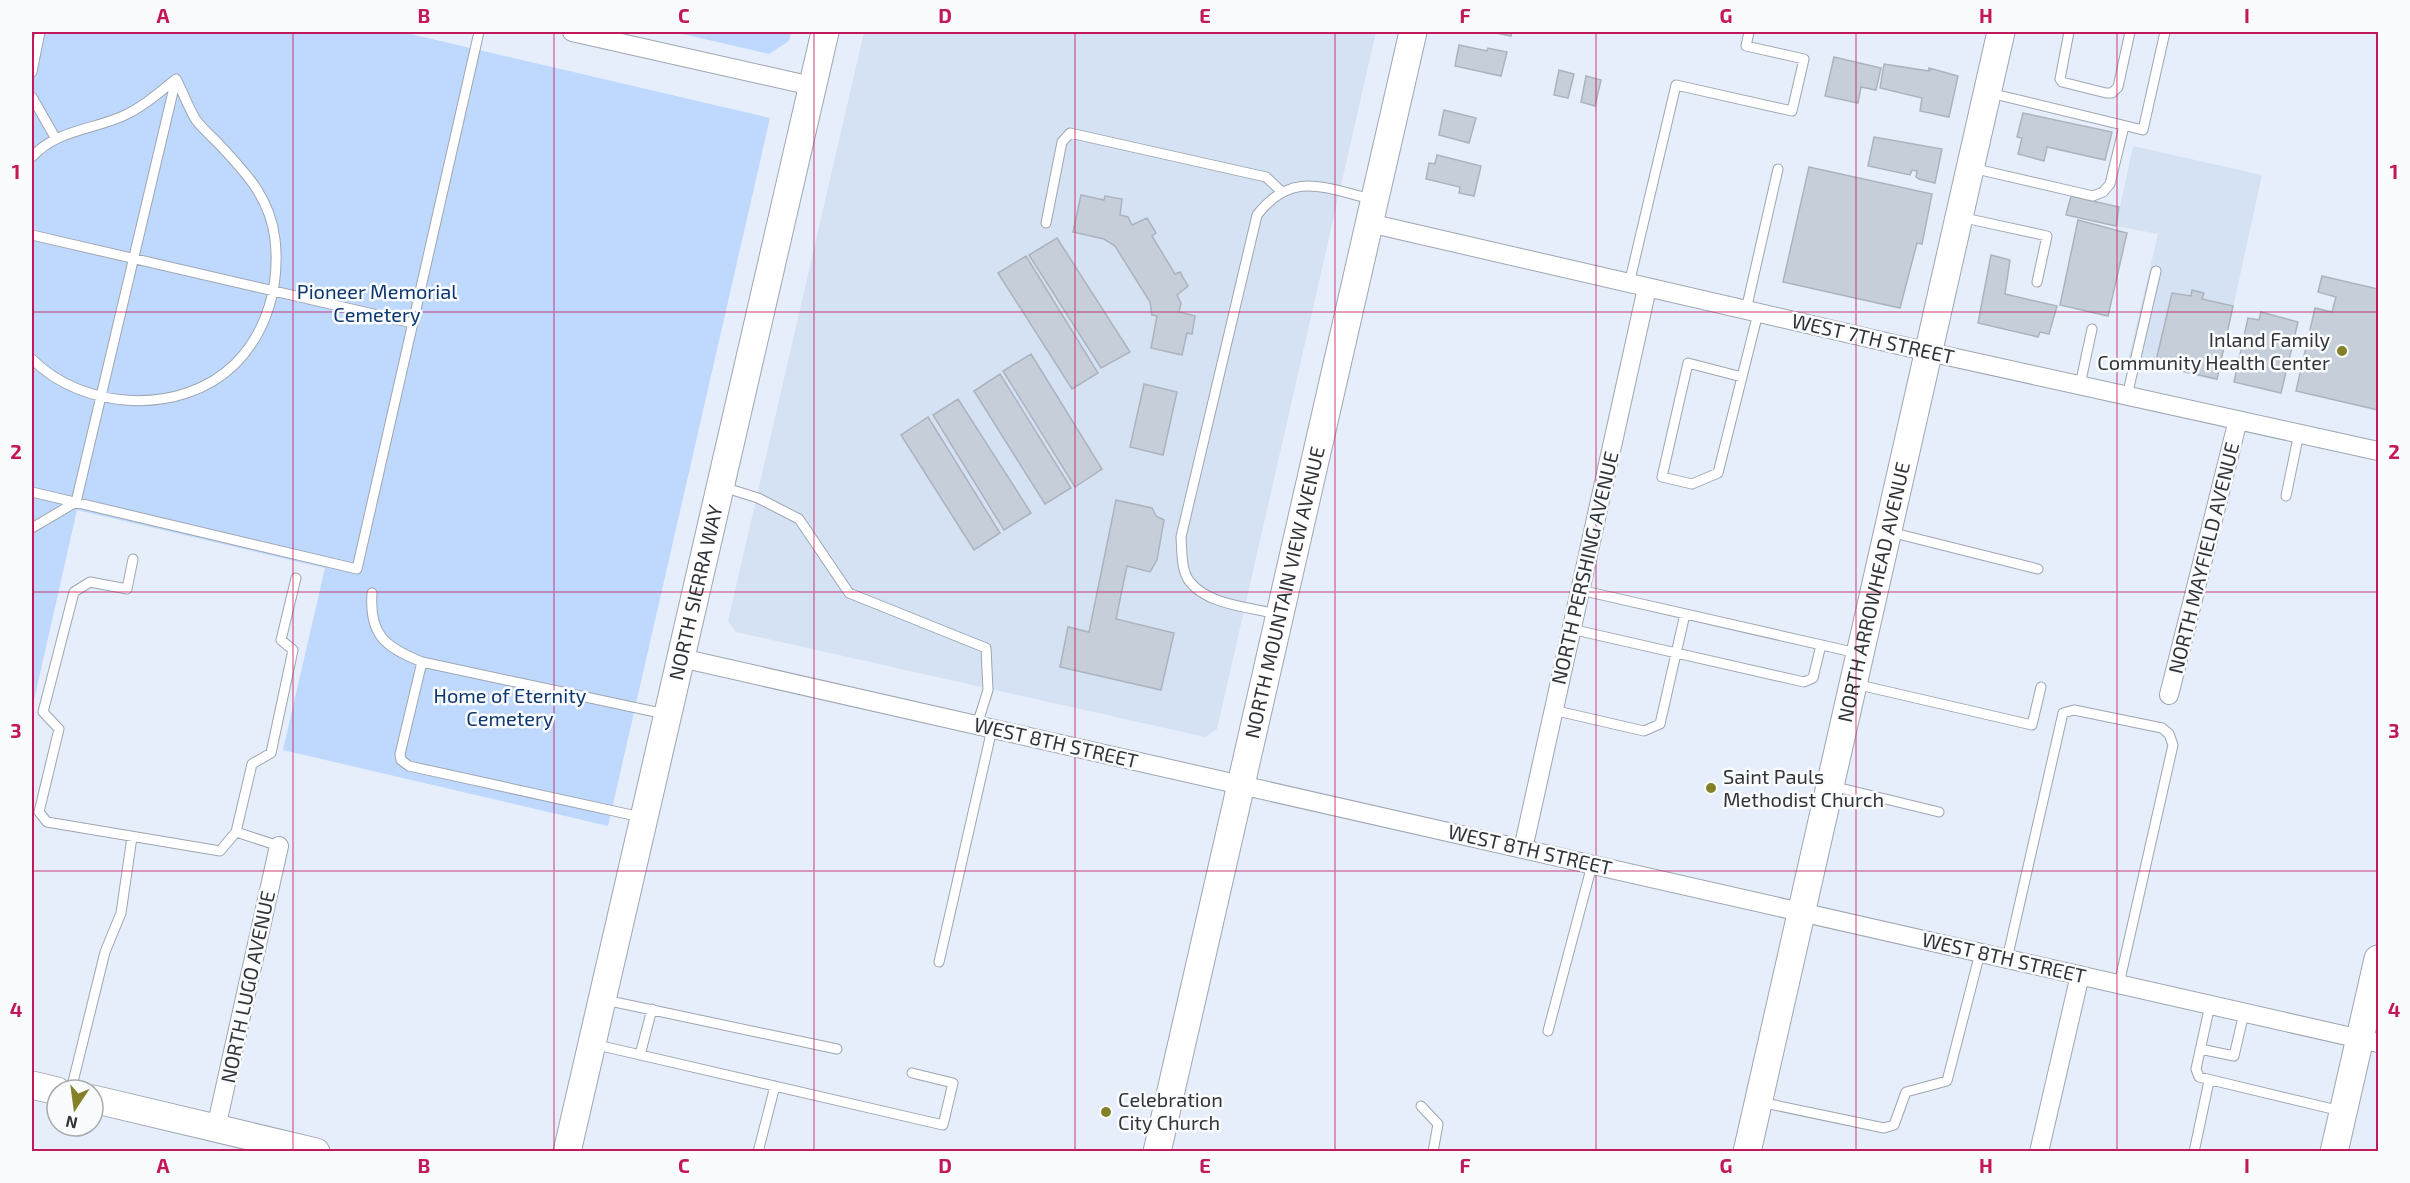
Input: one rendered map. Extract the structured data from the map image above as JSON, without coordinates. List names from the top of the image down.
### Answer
{
  "streets": {
    "street": [
      "WEST 7TH STREET",
      "NORTH MAYFIELD AVENUE",
      "NORTH PERSHING AVENUE",
      "NORTH SIERRA WAY",
      "NORTH MOUNTAIN VIEW AVENUE",
      "NORTH ARROWHEAD AVENUE",
      "WEST 8TH STREET",
      "NORTH LUGO AVENUE"
    ]
  },
  "crossings": [
    ["WEST 7TH STREET", "NORTH MAYFIELD AVENUE"],
    ["WEST 7TH STREET", "NORTH PERSHING AVENUE"],
    ["WEST 7TH STREET", "NORTH MOUNTAIN VIEW AVENUE"],
    ["WEST 7TH STREET", "NORTH ARROWHEAD AVENUE"],
    ["NORTH PERSHING AVENUE", "WEST 8TH STREET"],
    ["NORTH SIERRA WAY", "WEST 8TH STREET"],
    ["NORTH MOUNTAIN VIEW AVENUE", "WEST 8TH STREET"],
    ["NORTH ARROWHEAD AVENUE", "WEST 8TH STREET"]
  ],
  "parks": ["Pioneer Memorial Cemetery", "Home of Eternity Cemetery"],
  "places": ["Inland Family Community Health Center", "Saint Pauls Methodist Church", "Celebration City Church"],
  "north": "bottom",
  "grid": {
    "columns": [
      "A",
      "B",
      "C",
      "D",
      "E",
      "F",
      "G",
      "H",
      "I"
    ],
    "rows": [
      "1",
      "2",
      "3",
      "4"
    ]
  }
}
